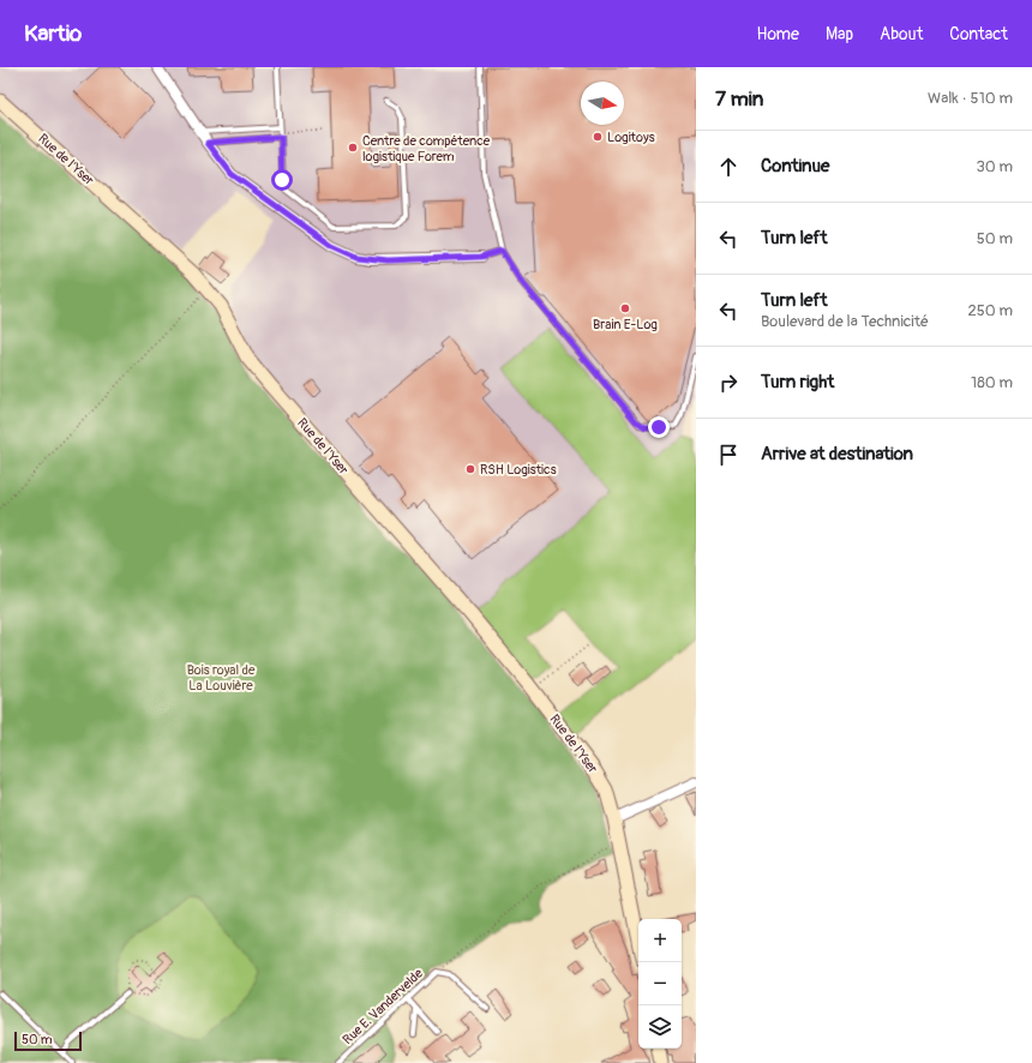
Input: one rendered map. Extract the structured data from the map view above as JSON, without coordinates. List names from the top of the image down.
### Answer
{
  "streets": {
    "street": ["Rue de l'Yser"],
    "lane": ["Rue E. Vandervelde"]
  },
  "parks": ["Bois royal de La Louvière"],
  "places": [
    "Logitoys",
    "Centre de compétence logistique Forem",
    "Brain E-Log",
    "RSH Logistics"
  ],
  "scale_bar": "50 m",
  "north": "right",
  "page": {
    "header": "Kartio",
    "nav": [
      "Home",
      "Map",
      "About",
      "Contact"
    ],
    "heading": ["7 min", "Walk · 510 m"],
    "list": [
      ["Continue", "30 m"],
      ["Turn left", "50 m"],
      ["Turn left", "Boulevard de la Technicité", "250 m"],
      ["Turn right", "180 m"],
      "Arrive at destination"
    ],
    "map_buttons": ["+", "−"],
    "scale": "50 m"
  }
}
